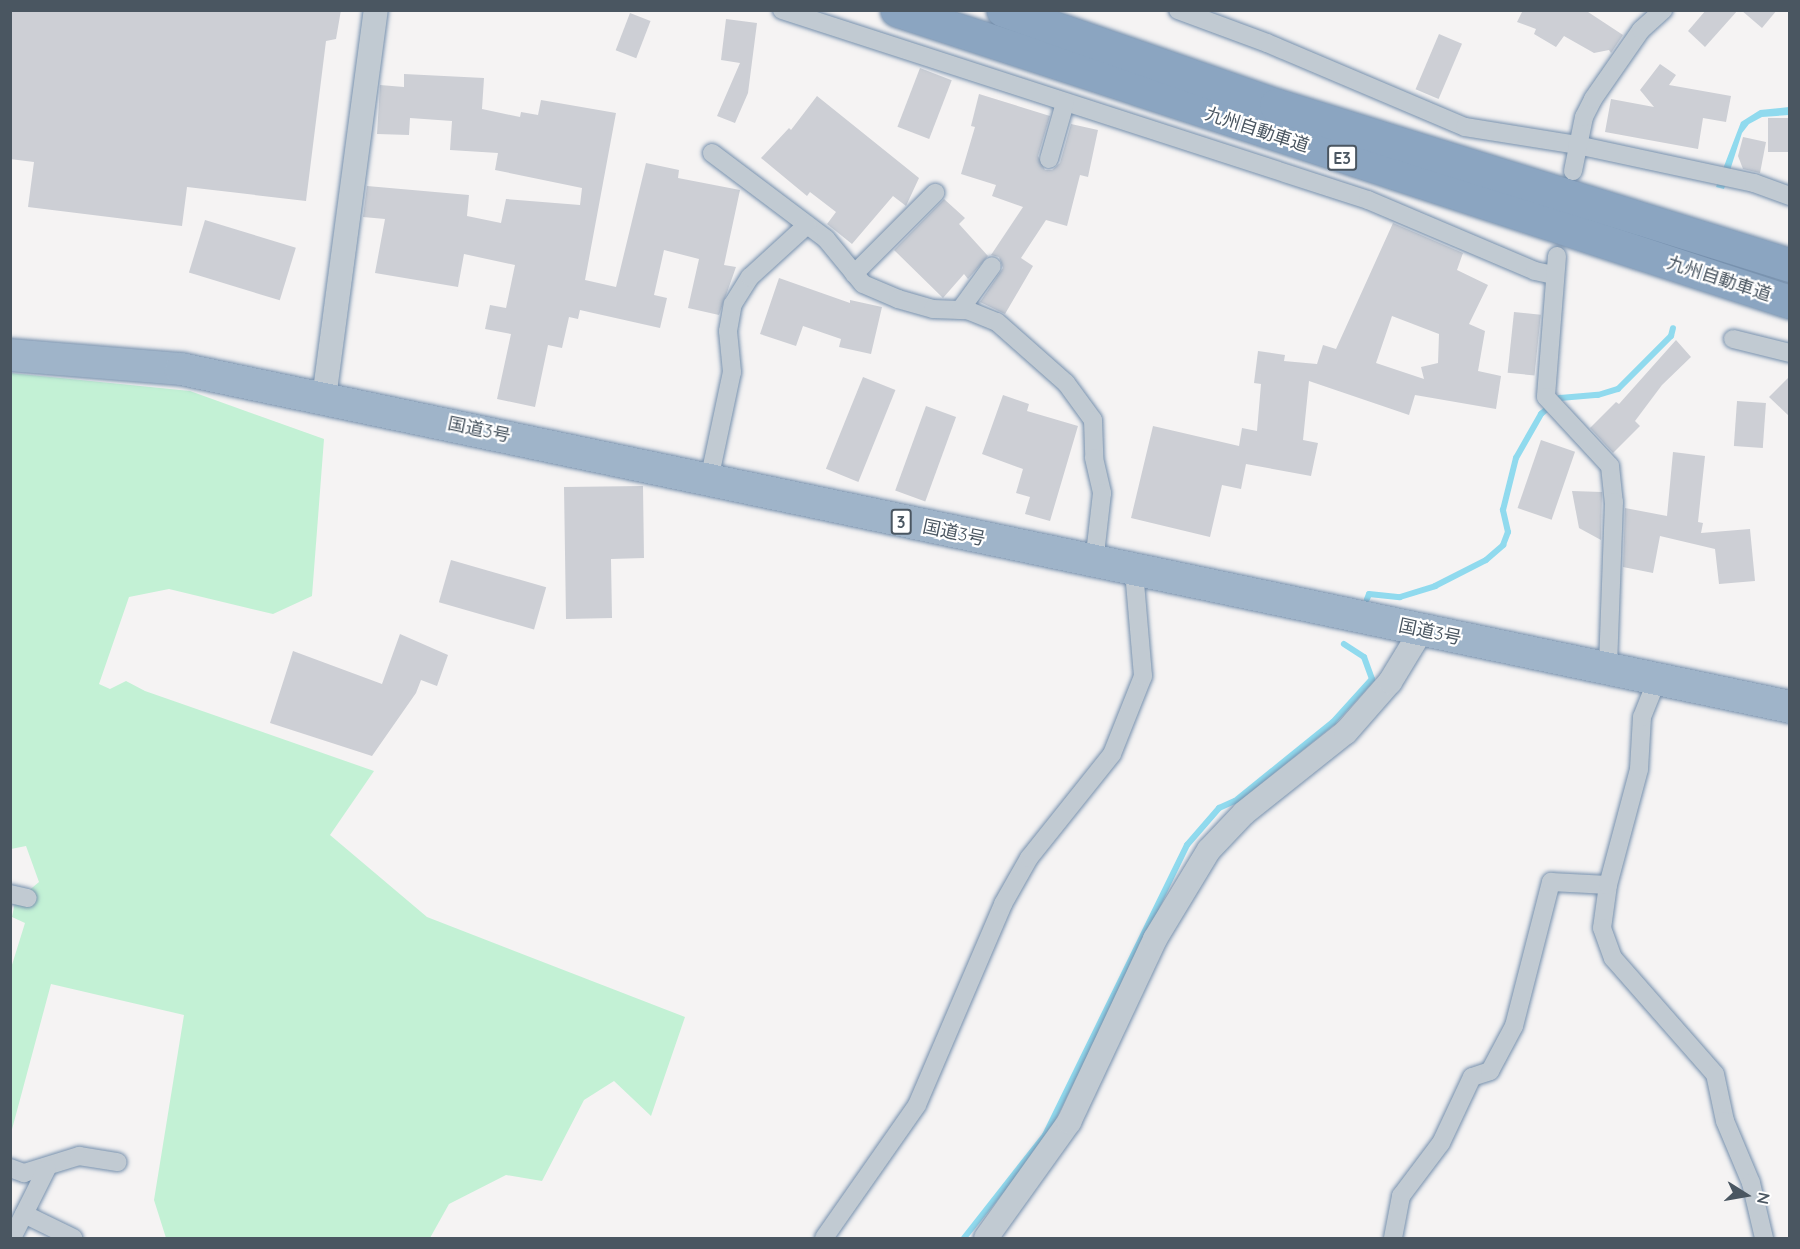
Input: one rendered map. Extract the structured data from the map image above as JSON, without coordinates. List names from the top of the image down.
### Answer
{
  "streets": {
    "highway": [
      "九州自動車道",
      "E3",
      "国道3号",
      "3"
    ]
  },
  "north": "right"
}
